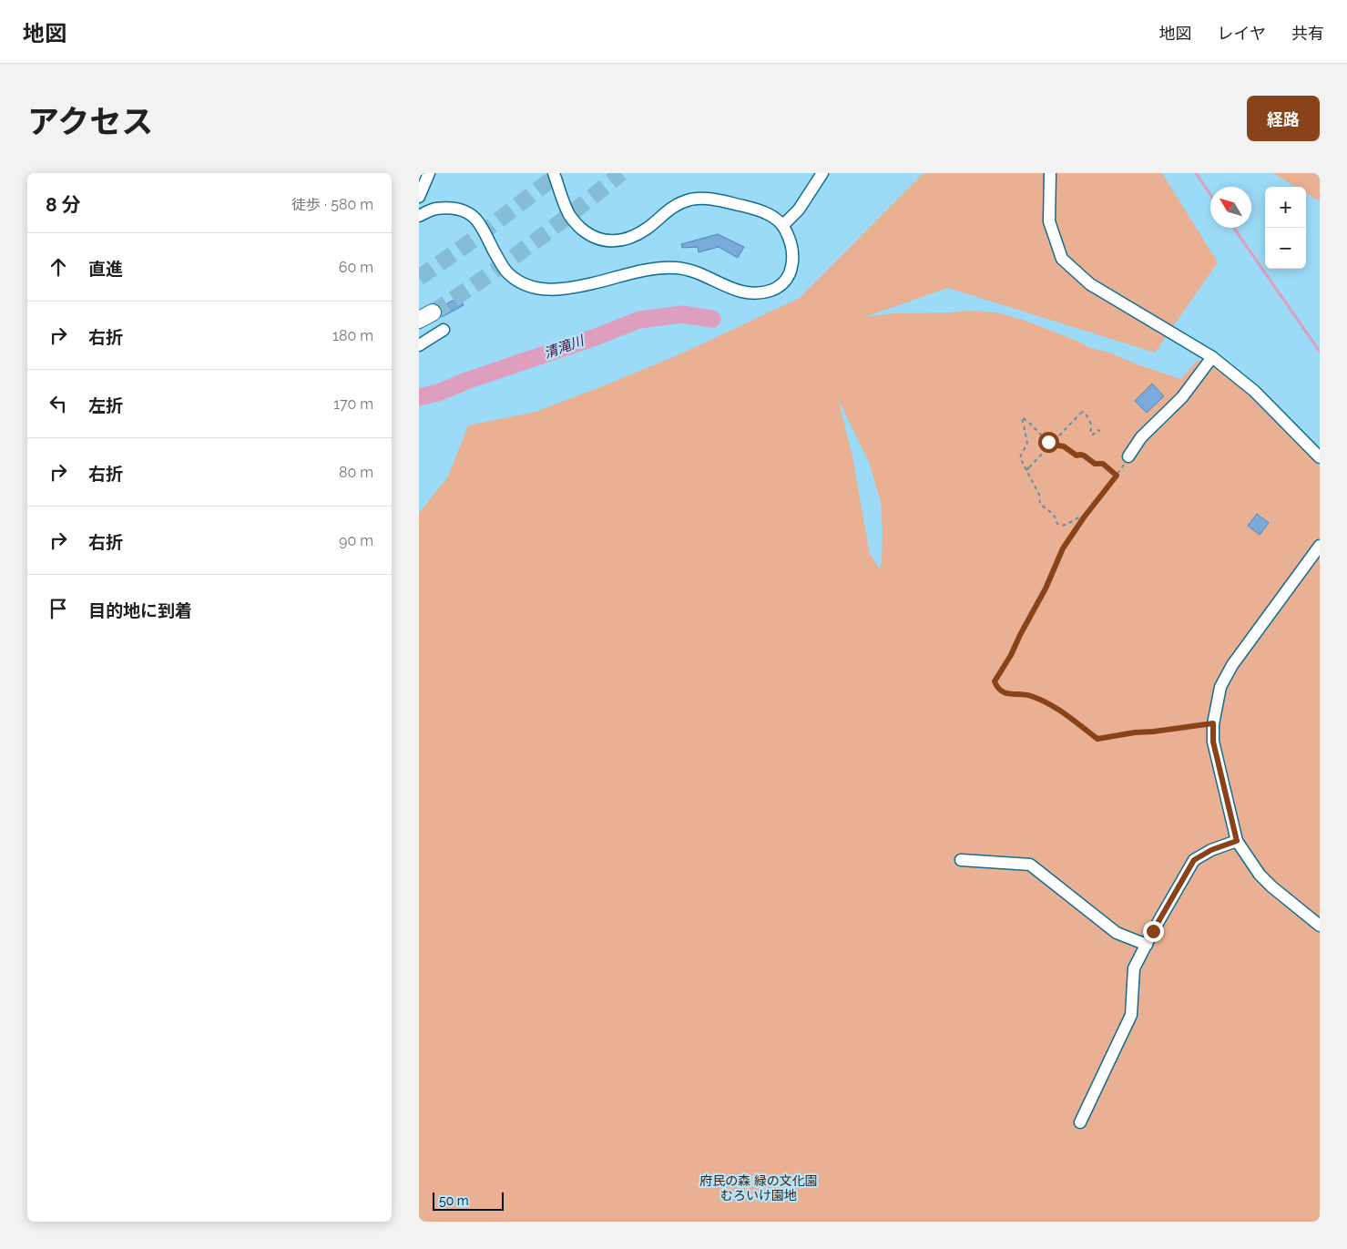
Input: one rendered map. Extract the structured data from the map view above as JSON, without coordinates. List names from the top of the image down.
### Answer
{
  "water": ["清滝川"],
  "parks": ["府民の森 緑の文化園 むろいけ園地"],
  "scale_bar": "50 m",
  "north": "top left",
  "page": {
    "header": "地図",
    "nav": ["地図", "レイヤ", "共有"],
    "title": "アクセス",
    "buttons": "経路",
    "heading": ["8 分", "徒歩 · 580 m"],
    "map_buttons": ["+", "−"],
    "list": [
      ["直進", "60 m"],
      ["右折", "180 m"],
      ["左折", "170 m"],
      ["右折", "80 m"],
      ["右折", "90 m"],
      "目的地に到着"
    ],
    "scale": "50 m"
  }
}
